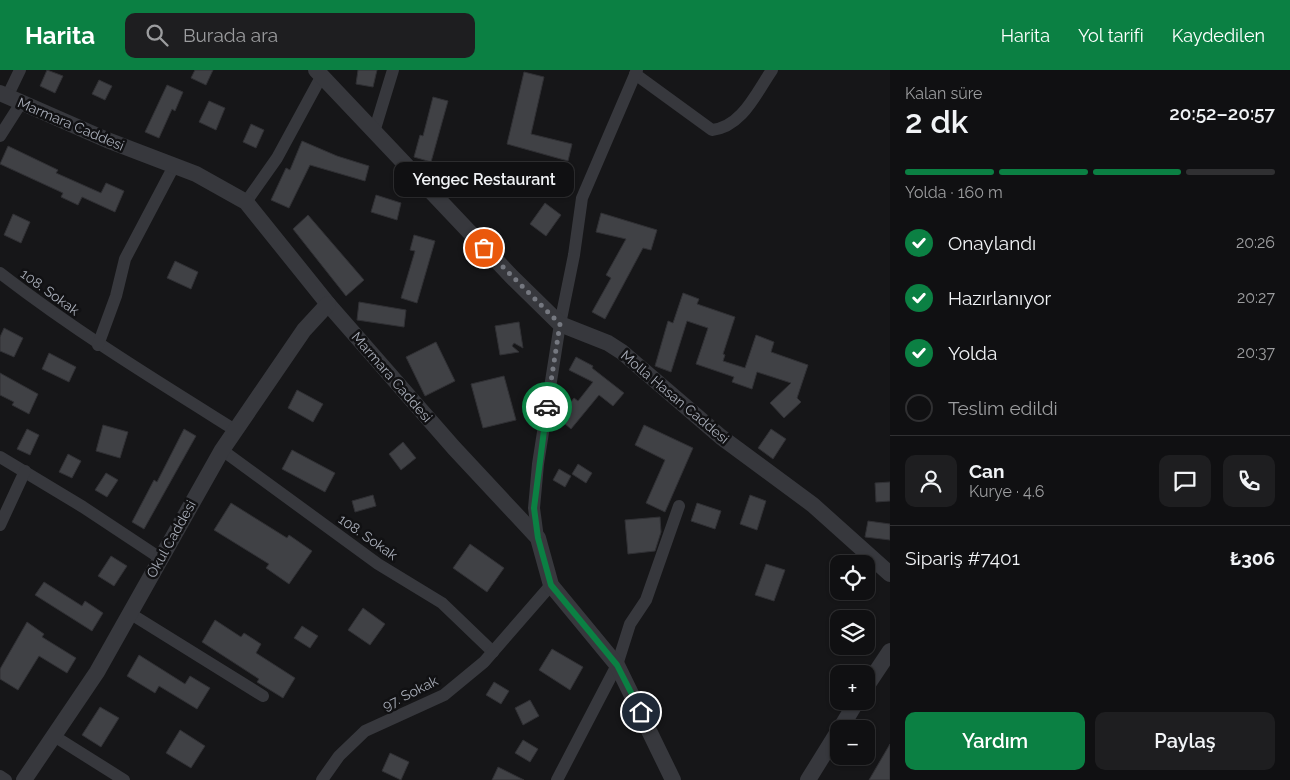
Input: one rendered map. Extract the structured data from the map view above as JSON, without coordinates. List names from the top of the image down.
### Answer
{
  "streets": {
    "street": [
      "Marmara Caddesi",
      "108. Sokak",
      "Molla Hasan Caddesi",
      "Okul Caddesi",
      "97. Sokak"
    ]
  },
  "crossings": [
    ["Marmara Caddesi", "Okul Caddesi"],
    ["Marmara Caddesi", "97. Sokak"],
    ["108. Sokak", "Okul Caddesi"],
    ["108. Sokak", "97. Sokak"]
  ],
  "places": ["Yengec Restaurant"],
  "page": {
    "header": "Harita",
    "search": "Burada ara",
    "nav": ["Harita", "Yol tarifi", "Kaydedilen"],
    "heading": ["2 dk", "Kalan süre", "20:52–20:57"],
    "panel": [
      "Can",
      "Kurye · 4.6",
      "Sipariş #7401",
      "₺306"
    ],
    "bar": "Yolda · 160 m",
    "bubble": "Yengec Restaurant",
    "list": [
      ["Onaylandı", "20:26"],
      ["Hazırlanıyor", "20:27"],
      ["Yolda", "20:37"],
      "Teslim edildi"
    ],
    "map_buttons": ["+", "−"],
    "buttons": ["Yardım", "Paylaş"]
  }
}
